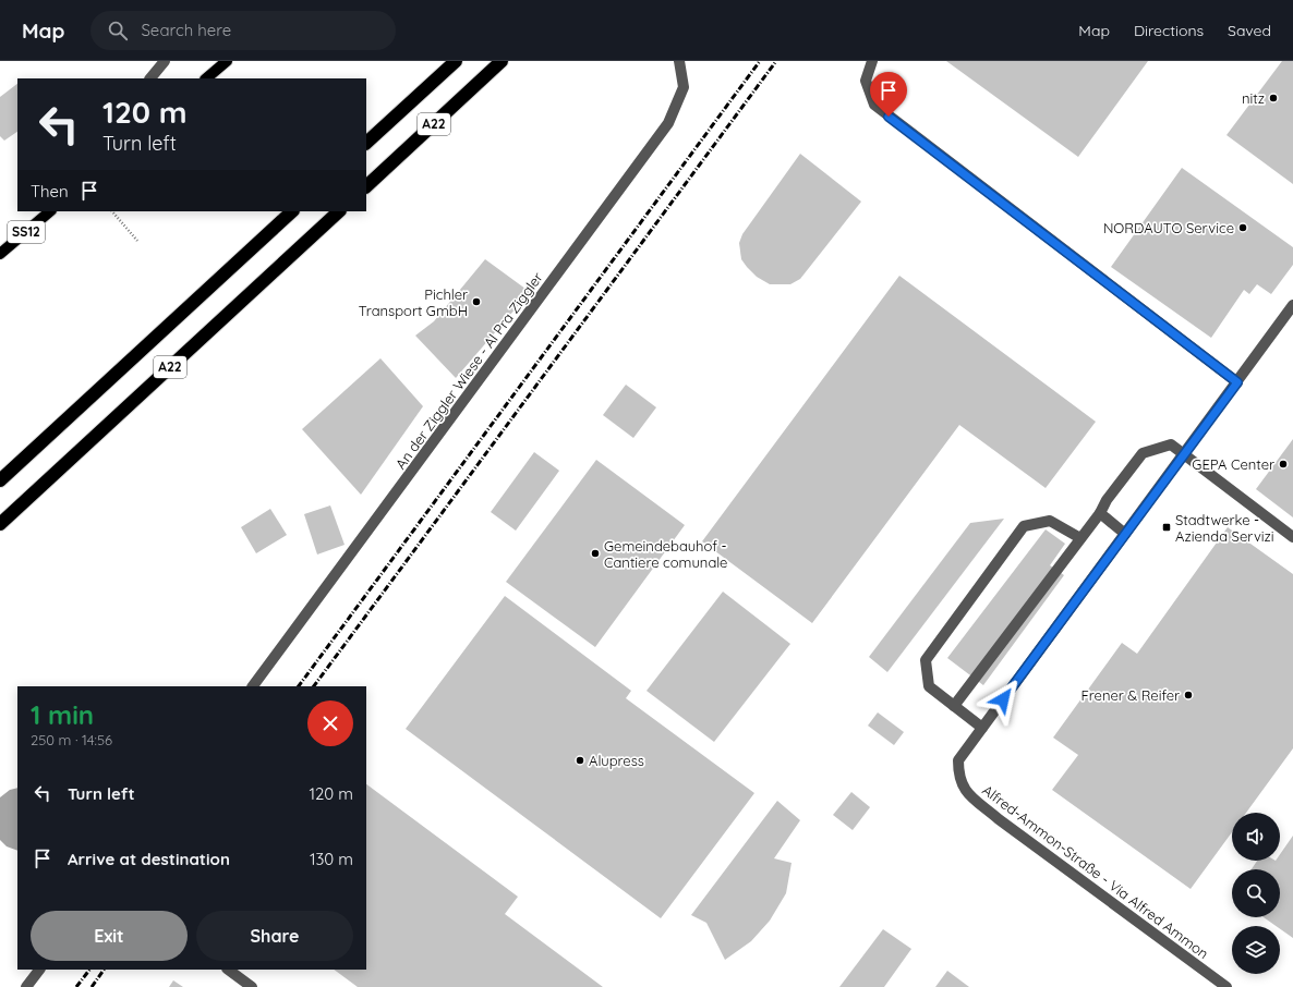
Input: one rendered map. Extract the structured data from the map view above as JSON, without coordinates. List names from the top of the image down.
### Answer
{
  "streets": {
    "highway": ["A22"],
    "main road": ["SS12"],
    "street": ["An der Ziggler Wiese - Al Pra Ziggler", "Alfred-Ammon-Straße - Via Alfred Ammon"]
  },
  "places": {
    "other": [
      "nitz",
      "NORDAUTO Service",
      "Pichler Transport GmbH",
      "GEPA Center",
      "Gemeindebauhof - Cantiere comunale",
      "Frener & Reifer",
      "Alupress"
    ],
    "transit": ["Stadtwerke - Azienda Servizi"]
  },
  "page": {
    "header": "Map",
    "search": "Search here",
    "nav": ["Map", "Directions", "Saved"],
    "turn": ["120 m", "Turn left"],
    "then": "Then",
    "heading": ["1 min", "250 m · 14:56"],
    "list": [
      {
        "name": "Turn left",
        "value": "120 m"
      },
      {
        "name": "Arrive at destination",
        "value": "130 m"
      }
    ],
    "buttons": ["Exit", "Share"]
  }
}
